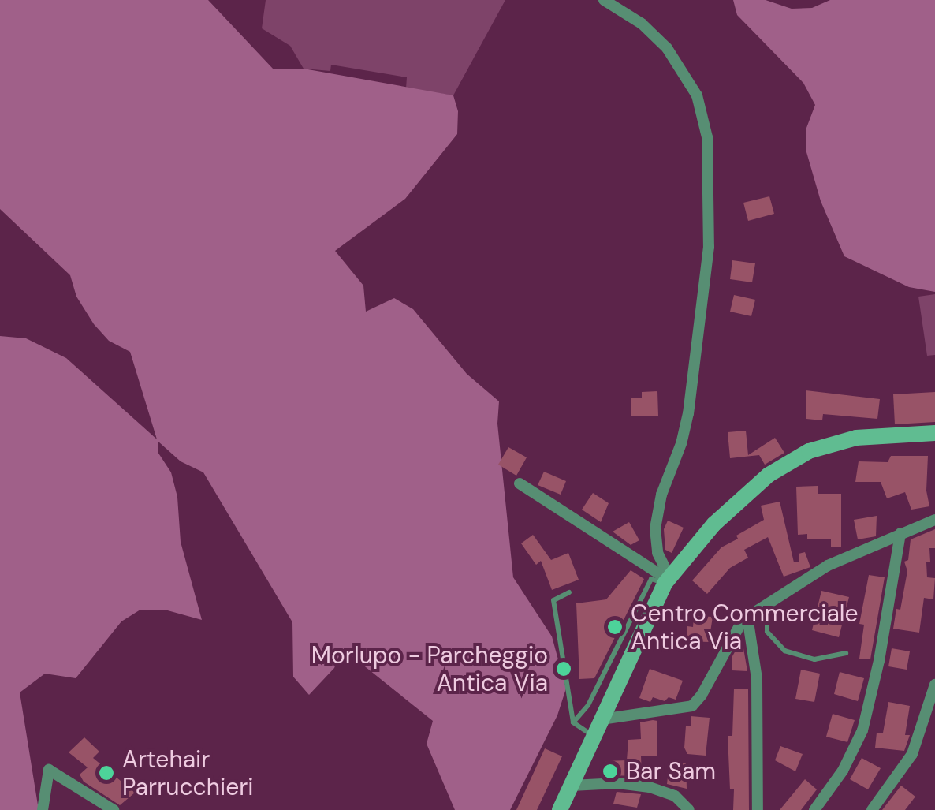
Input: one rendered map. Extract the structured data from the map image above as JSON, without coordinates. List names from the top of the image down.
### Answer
{
  "places": [
    "Centro Commerciale Antica Via",
    "Morlupo - Parcheggio Antica Via",
    "Bar Sam",
    "Artehair Parrucchieri"
  ]
}
